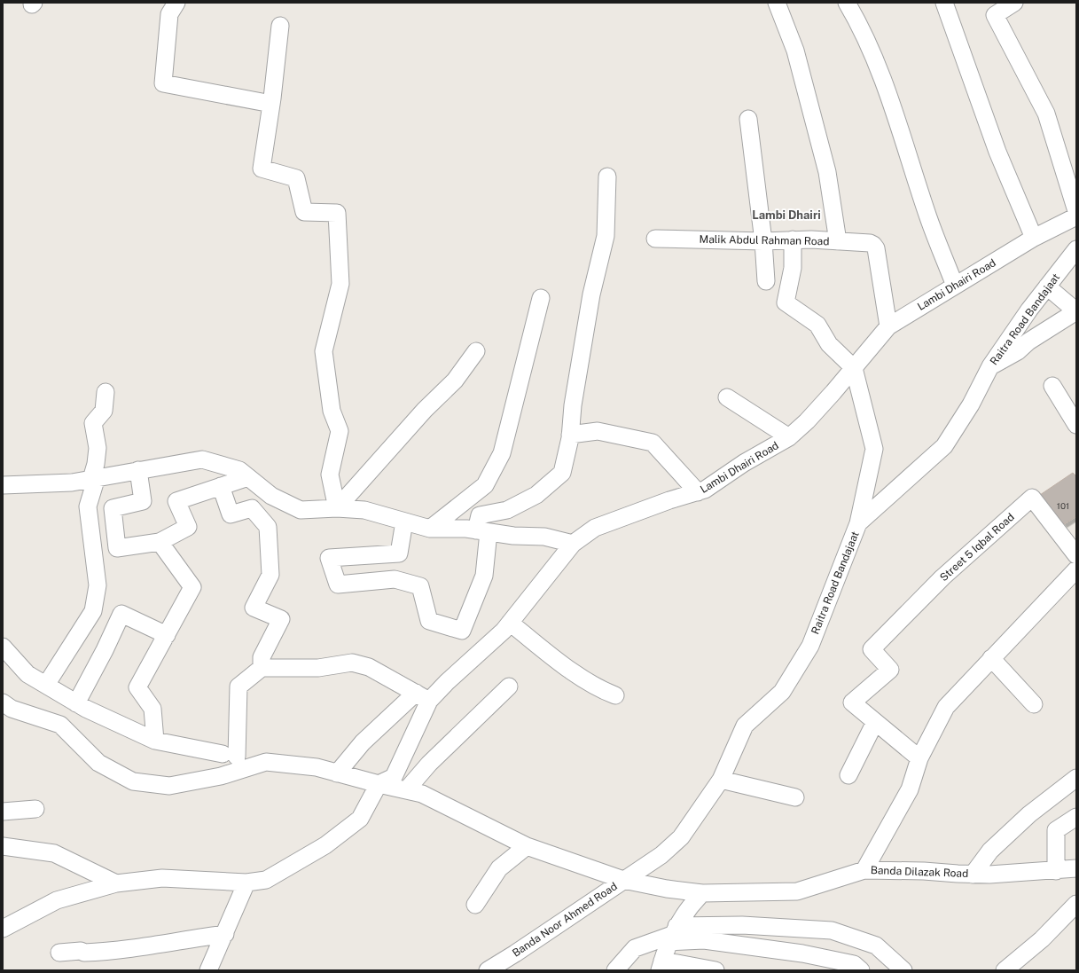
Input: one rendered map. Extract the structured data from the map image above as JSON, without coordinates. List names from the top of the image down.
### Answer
{
  "streets": {
    "street": [
      "Malik Abdul Rahman Road",
      "Lambi Dhairi Road",
      "Raitra Road Bandajaat",
      "Street 5 Iqbal Road",
      "Banda Dilazak Road",
      "Banda Noor Ahmed Road"
    ]
  },
  "crossings": [
    ["Malik Abdul Rahman Road", "Lambi Dhairi Road"],
    ["Lambi Dhairi Road", "Banda Dilazak Road"],
    ["Raitra Road Bandajaat", "Banda Dilazak Road"],
    ["Raitra Road Bandajaat", "Banda Noor Ahmed Road"],
    ["Banda Dilazak Road", "Banda Noor Ahmed Road"]
  ],
  "districts": ["Lambi Dhairi"],
  "house_numbers": ["101"]
}
